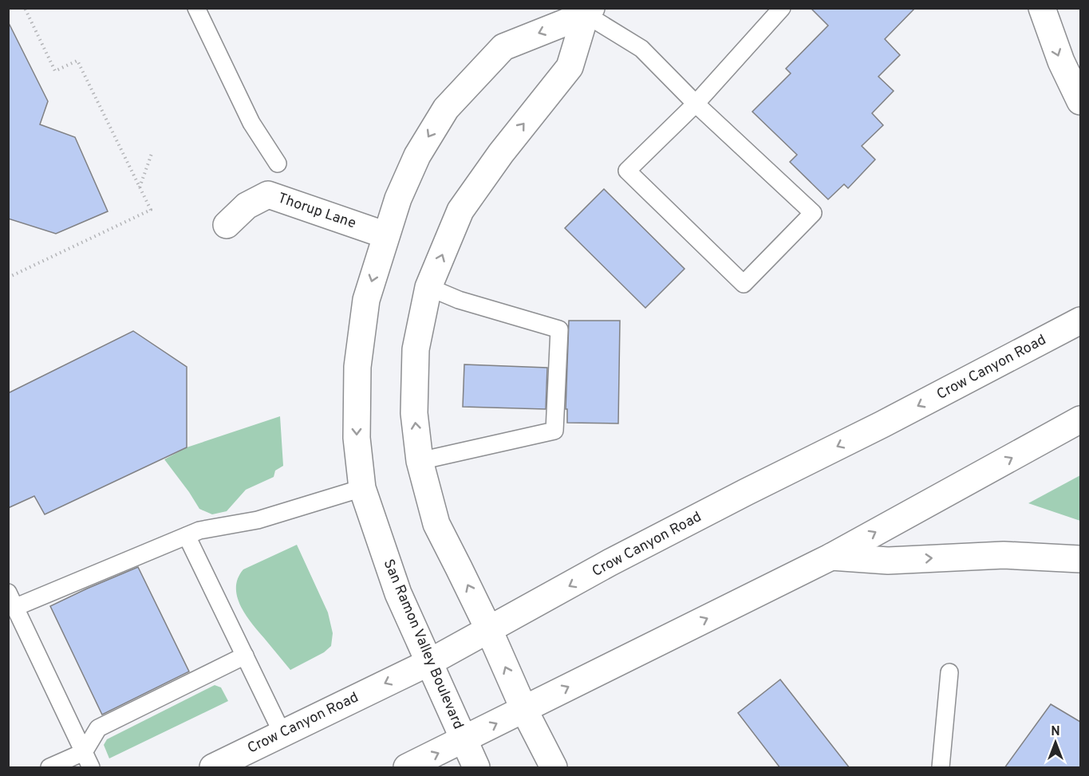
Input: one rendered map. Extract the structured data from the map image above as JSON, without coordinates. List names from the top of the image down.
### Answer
{
  "streets": {
    "main road": ["Thorup Lane", "Crow Canyon Road", "San Ramon Valley Boulevard"]
  },
  "crossings": [
    ["Thorup Lane", "San Ramon Valley Boulevard"],
    ["Crow Canyon Road", "San Ramon Valley Boulevard"]
  ],
  "north": "top"
}
